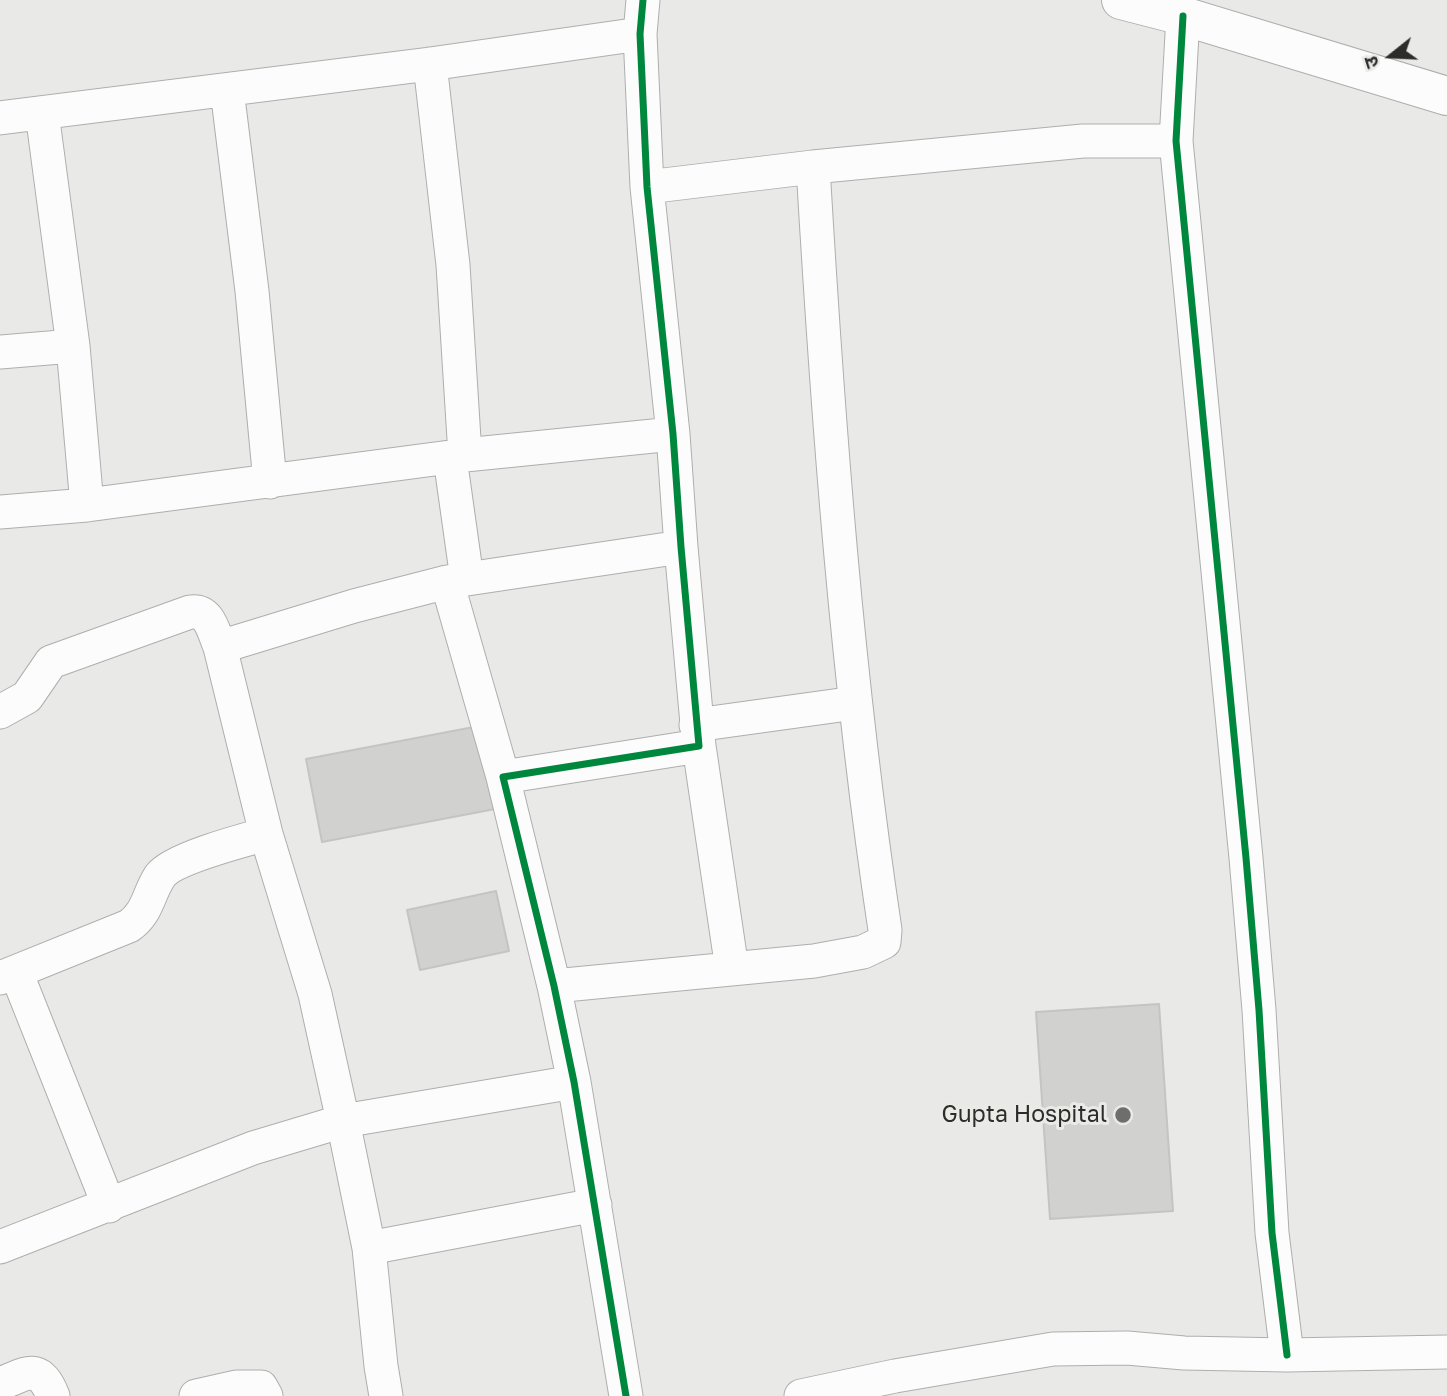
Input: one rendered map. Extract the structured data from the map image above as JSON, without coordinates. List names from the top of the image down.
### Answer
{
  "places": ["Gupta Hospital"],
  "north": "left"
}
